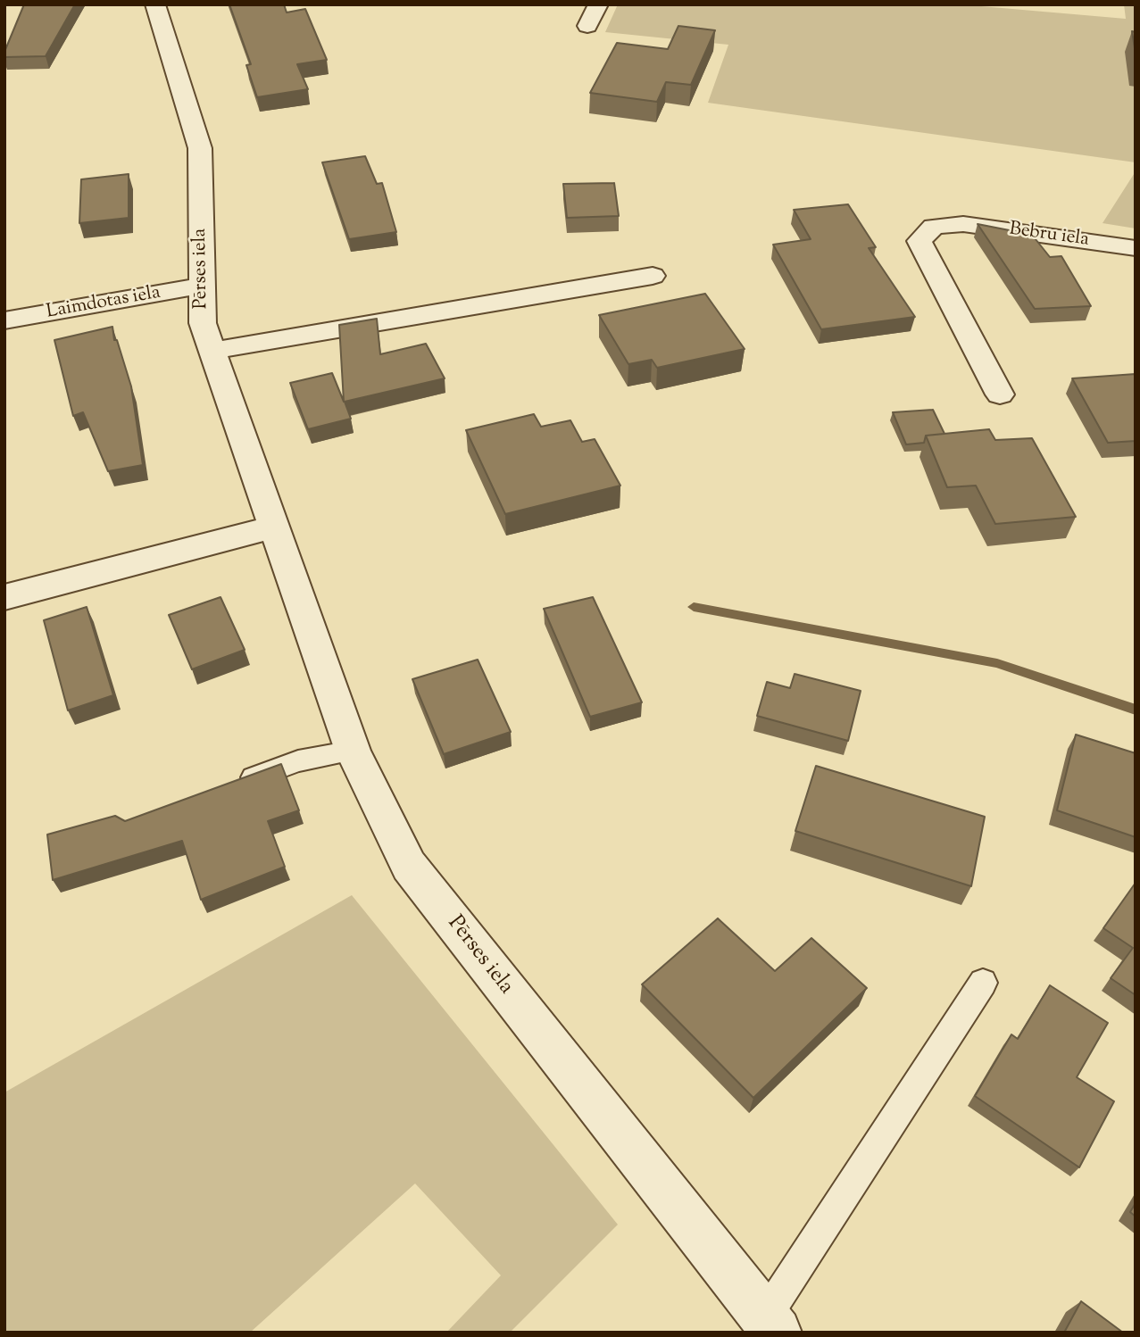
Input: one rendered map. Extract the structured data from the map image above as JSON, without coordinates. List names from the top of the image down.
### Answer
{
  "streets": {
    "street": ["Bebru iela", "Pērses iela", "Laimdotas iela"]
  },
  "crossings": [
    ["Pērses iela", "Laimdotas iela"]
  ]
}
